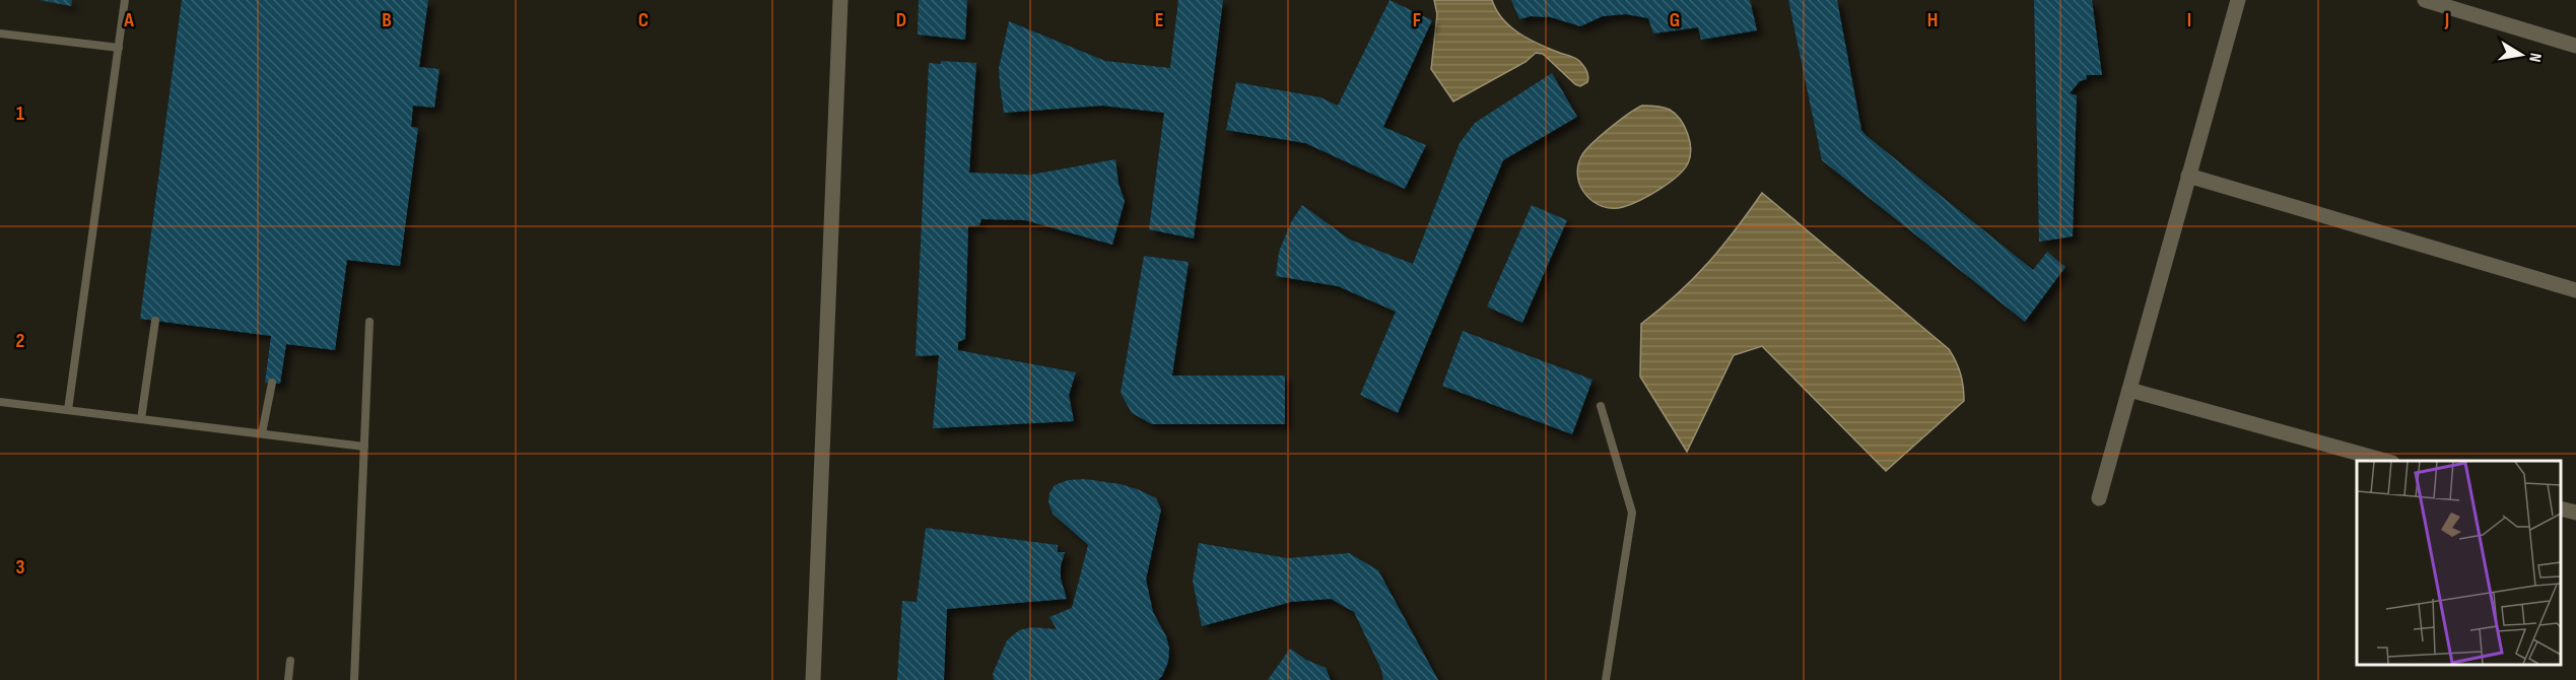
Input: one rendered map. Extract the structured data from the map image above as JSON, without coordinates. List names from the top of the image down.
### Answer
{
  "north": "right",
  "grid": {
    "columns": [
      "A",
      "B",
      "C",
      "D",
      "E",
      "F",
      "G",
      "H",
      "I",
      "J"
    ],
    "rows": ["1", "2", "3"]
  }
}
